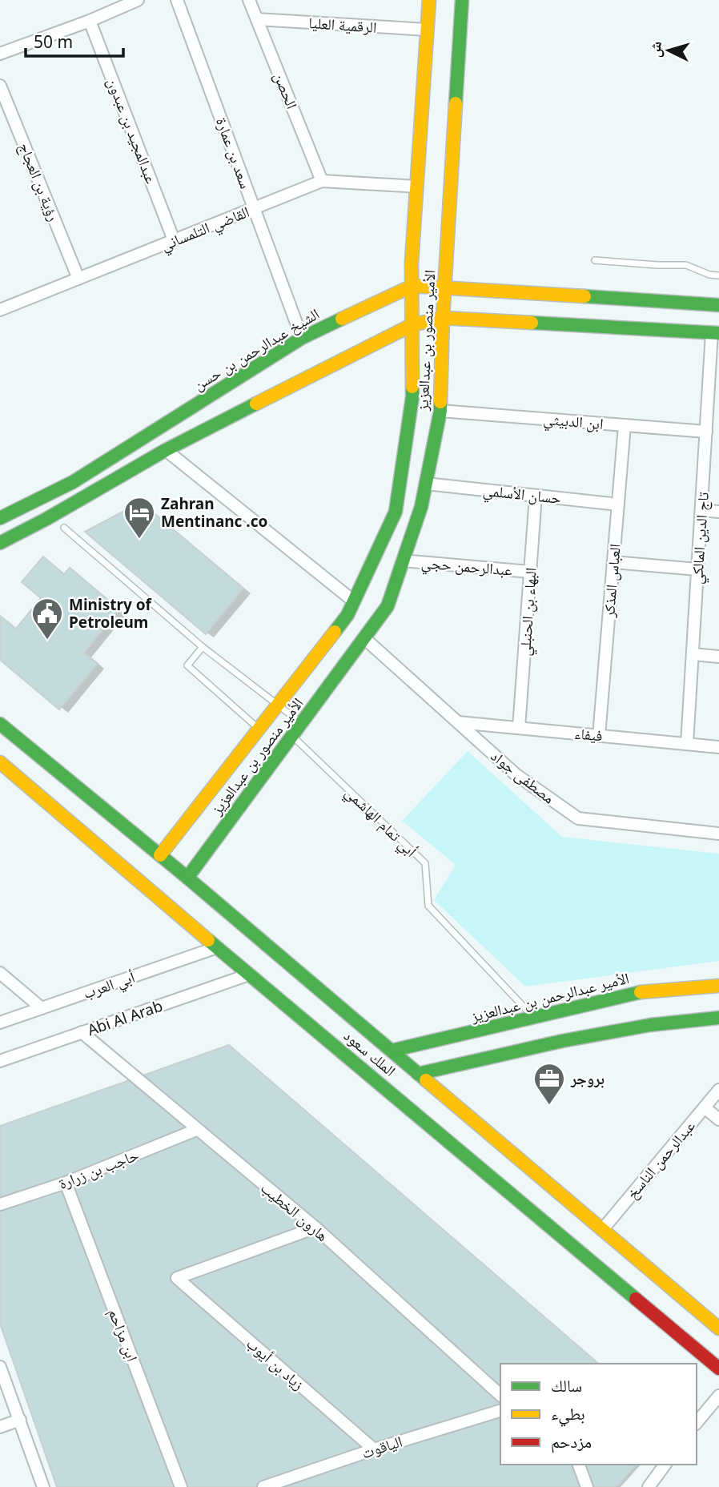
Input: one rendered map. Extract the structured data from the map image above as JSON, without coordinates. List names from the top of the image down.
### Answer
{
  "streets": {
    "street": [
      "الرقمية العليا",
      "الحصن",
      "عبدالمجيد بن عبدون",
      "سعد بن عمارة",
      "رؤية بن العجاج",
      "القاضي التلمساني",
      "الأمير منصور بن عبدالعزيز",
      "الشيخ عبدالرحمن بن حسن",
      "ابن الدبيثي",
      "حسان الأسلمي",
      "تاج الدين المالكي",
      "عبدالرحمن حجي",
      "العباس المذكر",
      "البهاء بن الحنبلي",
      "فيفاء",
      "مصطفى جواد",
      "أبي العرب",
      "الأمير عبدالرحمن بن عبدالعزيز",
      "Abi Al Arab",
      "الملك سعود",
      "عبدالرحمن الناسخ",
      "حاجب بن زرارة",
      "هارون الخطيب",
      "ابن مزاحم",
      "زياد بن أيوب",
      "الياقوت"
    ],
    "lane": ["أبي تمام الهاشمي"]
  },
  "crossings": [
    ["الرقمية العليا", "الحصن"],
    ["الرقمية العليا", "الأمير منصور بن عبدالعزيز"],
    ["الحصن", "القاضي التلمساني"],
    ["عبدالمجيد بن عبدون", "القاضي التلمساني"],
    ["سعد بن عمارة", "القاضي التلمساني"],
    ["سعد بن عمارة", "الشيخ عبدالرحمن بن حسن"],
    ["رؤية بن العجاج", "القاضي التلمساني"],
    ["القاضي التلمساني", "الأمير منصور بن عبدالعزيز"],
    ["الأمير منصور بن عبدالعزيز", "الشيخ عبدالرحمن بن حسن"],
    ["الأمير منصور بن عبدالعزيز", "ابن الدبيثي"],
    ["الأمير منصور بن عبدالعزيز", "حسان الأسلمي"],
    ["الأمير منصور بن عبدالعزيز", "عبدالرحمن حجي"],
    ["الأمير منصور بن عبدالعزيز", "مصطفى جواد"],
    ["الأمير منصور بن عبدالعزيز", "أبي تمام الهاشمي"],
    ["الأمير منصور بن عبدالعزيز", "الملك سعود"],
    ["ابن الدبيثي", "تاج الدين المالكي"],
    ["ابن الدبيثي", "العباس المذكر"],
    ["حسان الأسلمي", "العباس المذكر"],
    ["حسان الأسلمي", "البهاء بن الحنبلي"],
    ["تاج الدين المالكي", "فيفاء"],
    ["عبدالرحمن حجي", "البهاء بن الحنبلي"],
    ["العباس المذكر", "فيفاء"],
    ["البهاء بن الحنبلي", "فيفاء"],
    ["فيفاء", "مصطفى جواد"],
    ["أبي تمام الهاشمي", "الأمير عبدالرحمن بن عبدالعزيز"],
    ["أبي العرب", "الملك سعود"],
    ["الأمير عبدالرحمن بن عبدالعزيز", "الملك سعود"],
    ["Abi Al Arab", "الملك سعود"],
    ["Abi Al Arab", "هارون الخطيب"],
    ["الملك سعود", "عبدالرحمن الناسخ"],
    ["حاجب بن زرارة", "هارون الخطيب"],
    ["حاجب بن زرارة", "ابن مزاحم"],
    ["هارون الخطيب", "زياد بن أيوب"],
    ["زياد بن أيوب", "الياقوت"]
  ],
  "places": {
    "hotel": ["Zahran Mentinanc .co"],
    "public building": ["Ministry of Petroleum"],
    "office": ["بروجر"]
  },
  "legend": ["سالك", "بطيء", "مزدحم"],
  "scale_bar": "50 m",
  "north": "left"
}
